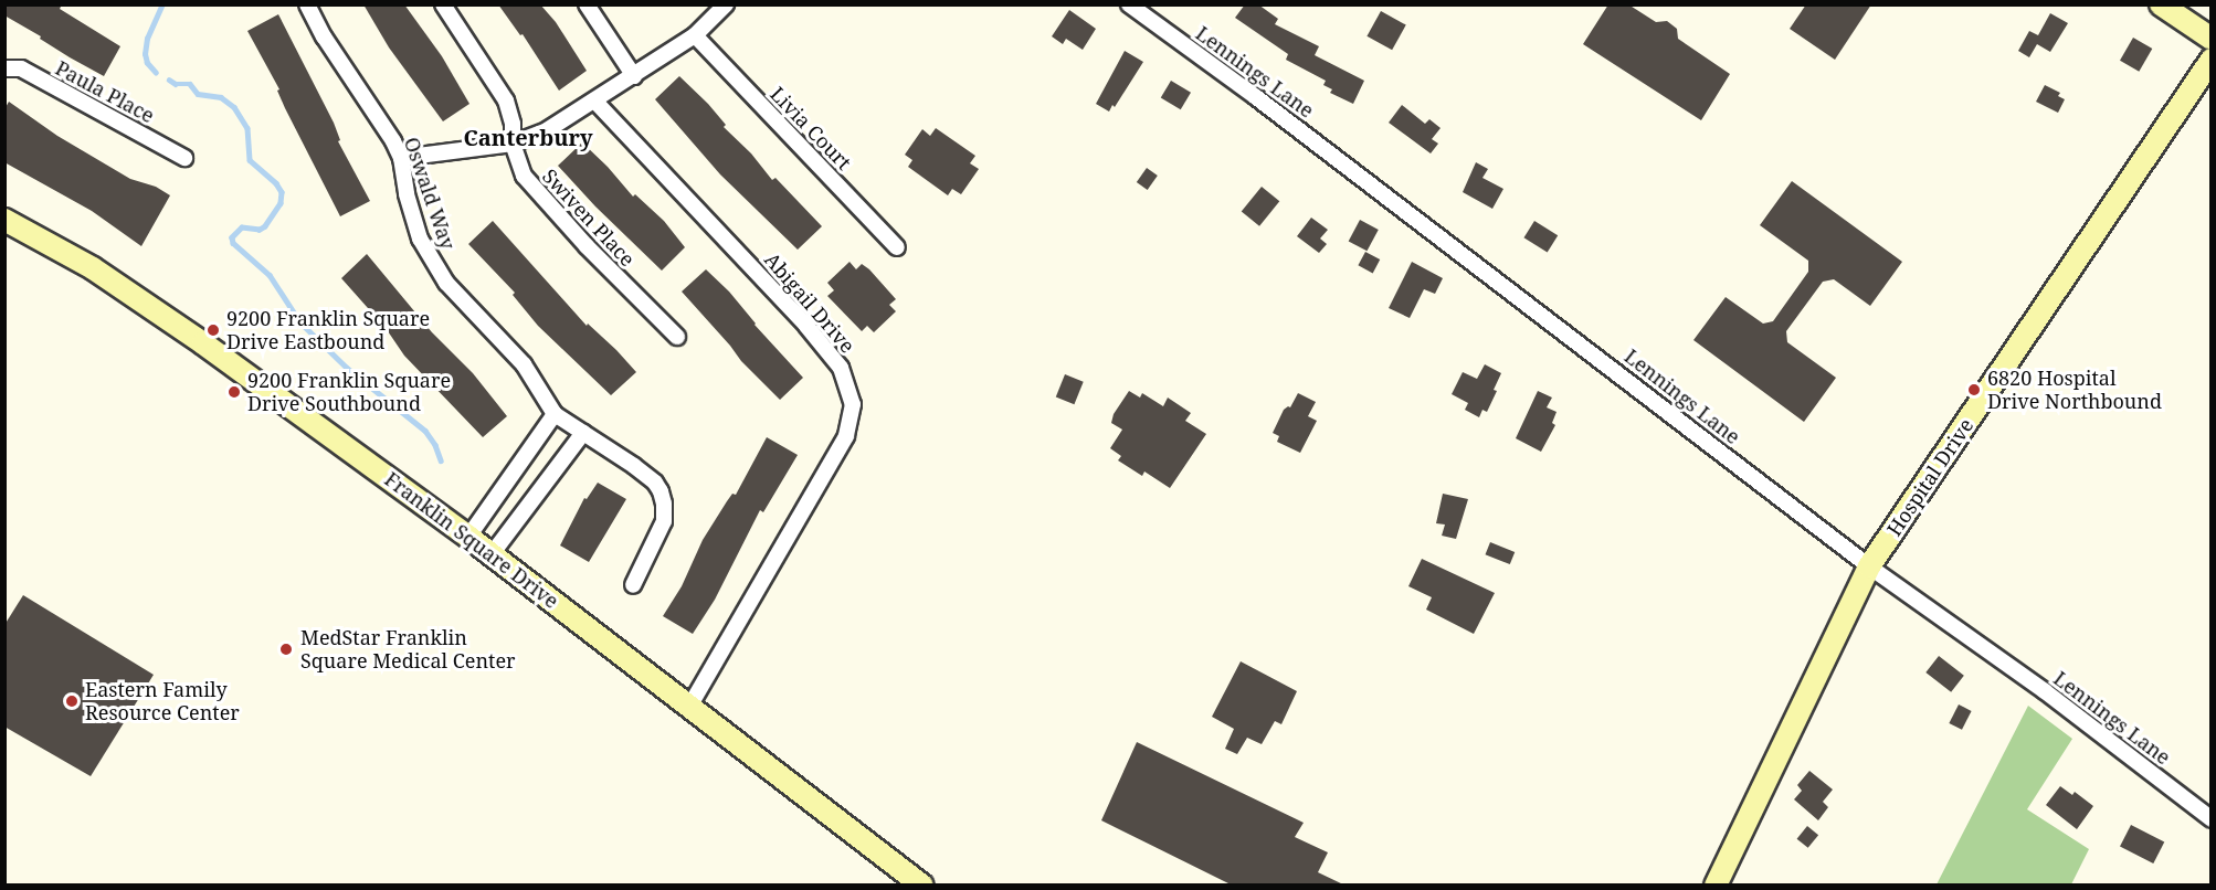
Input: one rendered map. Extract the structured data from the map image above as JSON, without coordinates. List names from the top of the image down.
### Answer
{
  "streets": {
    "street": [
      "Lennings Lane",
      "Paula Place",
      "Livia Court",
      "Oswald Way",
      "Swiven Place",
      "Abigail Drive",
      "Hospital Drive",
      "Franklin Square Drive"
    ]
  },
  "crossings": [
    ["Lennings Lane", "Hospital Drive"],
    ["Abigail Drive", "Franklin Square Drive"]
  ],
  "districts": ["Canterbury"],
  "places": [
    "9200 Franklin Square Drive Eastbound",
    "6820 Hospital Drive Northbound",
    "9200 Franklin Square Drive Southbound",
    "MedStar Franklin Square Medical Center",
    "Eastern Family Resource Center"
  ]
}
